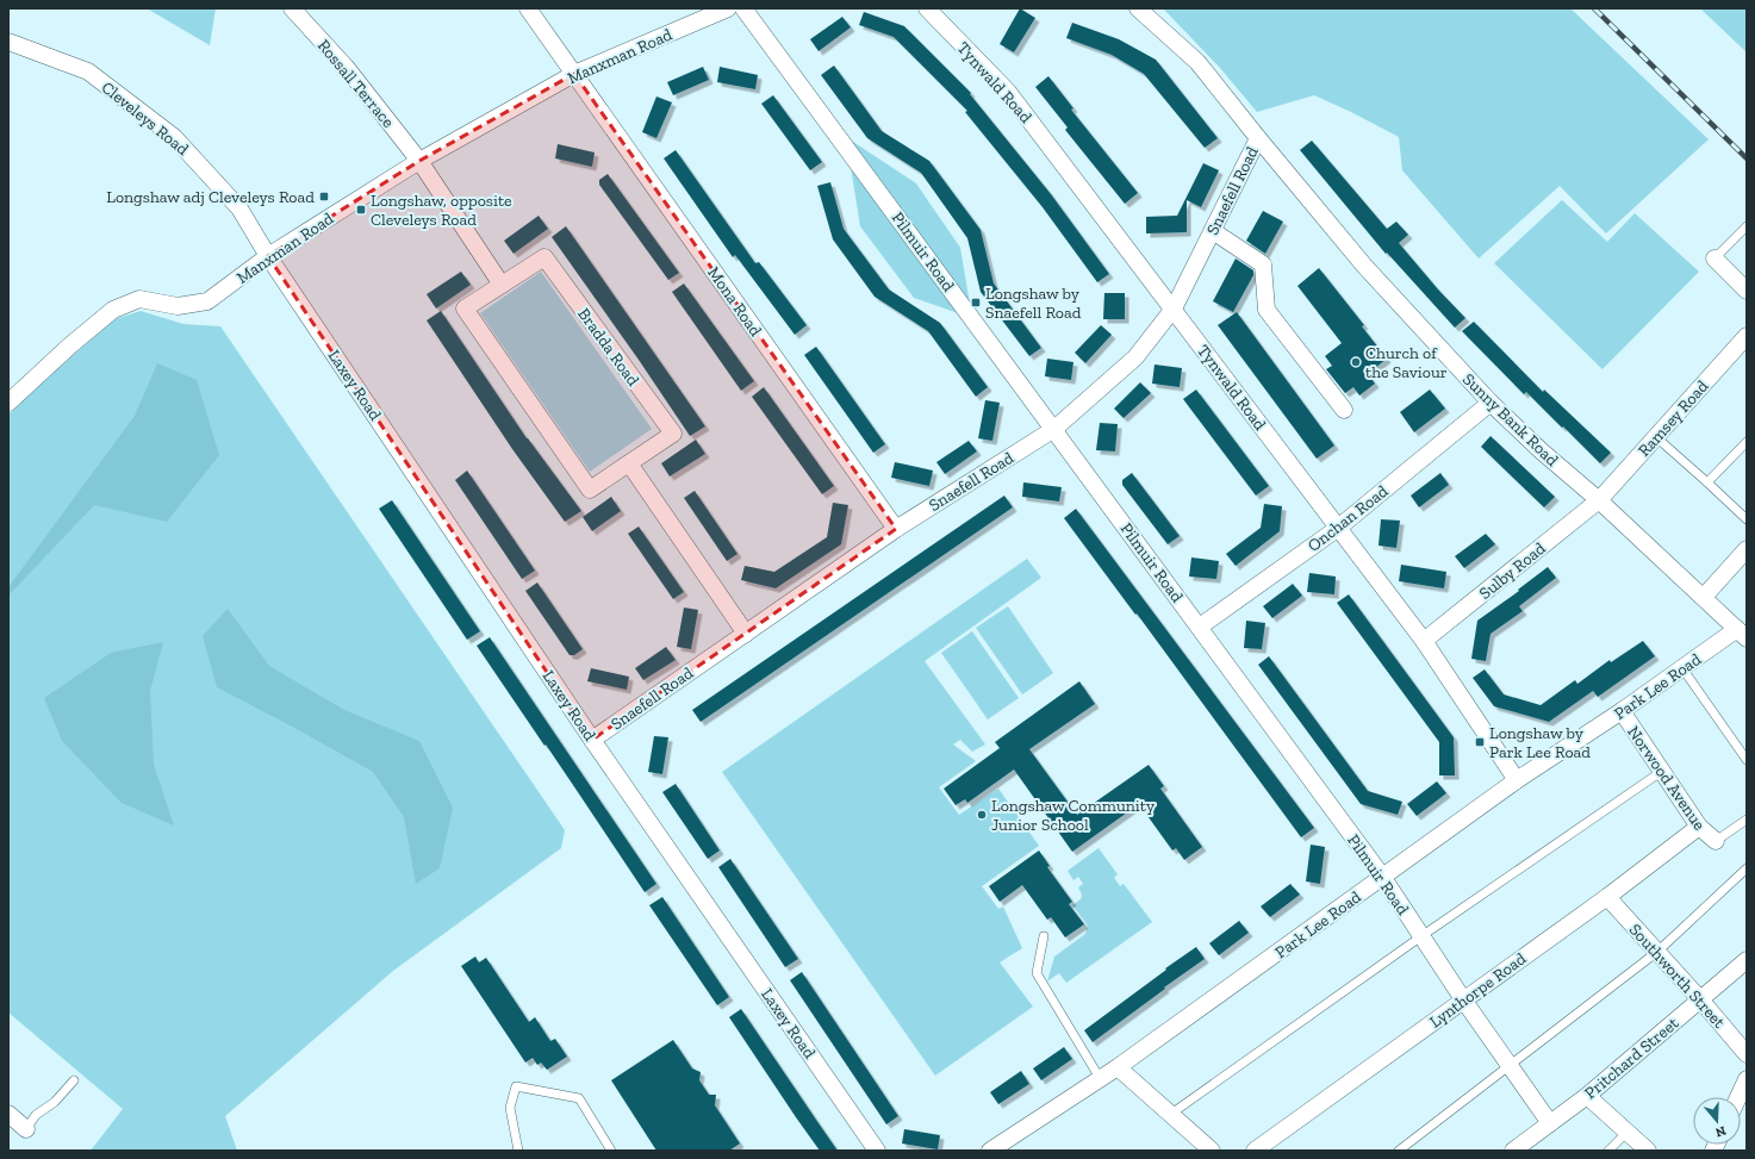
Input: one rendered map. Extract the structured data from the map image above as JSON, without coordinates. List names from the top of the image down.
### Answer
{
  "streets": {
    "street": [
      "Manxman Road",
      "Tynwald Road",
      "Rossall Terrace",
      "Cleveleys Road",
      "Snaefell Road",
      "Pilmuir Road",
      "Mona Road",
      "Bradda Road",
      "Laxey Road",
      "Ramsey Road",
      "Sunny Bank Road",
      "Onchan Road",
      "Sulby Road",
      "Park Lee Road",
      "Norwood Avenue",
      "Southworth Street",
      "Lynthorpe Road",
      "Pritchard Street"
    ]
  },
  "crossings": [
    ["Manxman Road", "Rossall Terrace"],
    ["Manxman Road", "Cleveleys Road"],
    ["Manxman Road", "Mona Road"],
    ["Manxman Road", "Laxey Road"],
    ["Tynwald Road", "Snaefell Road"],
    ["Tynwald Road", "Onchan Road"],
    ["Tynwald Road", "Sulby Road"],
    ["Tynwald Road", "Park Lee Road"],
    ["Cleveleys Road", "Laxey Road"],
    ["Snaefell Road", "Pilmuir Road"],
    ["Snaefell Road", "Mona Road"],
    ["Snaefell Road", "Laxey Road"],
    ["Snaefell Road", "Sunny Bank Road"],
    ["Pilmuir Road", "Onchan Road"],
    ["Pilmuir Road", "Park Lee Road"],
    ["Pilmuir Road", "Lynthorpe Road"],
    ["Pilmuir Road", "Pritchard Street"],
    ["Ramsey Road", "Sunny Bank Road"],
    ["Ramsey Road", "Sulby Road"],
    ["Sunny Bank Road", "Onchan Road"],
    ["Sunny Bank Road", "Sulby Road"],
    ["Sunny Bank Road", "Park Lee Road"],
    ["Park Lee Road", "Norwood Avenue"],
    ["Norwood Avenue", "Lynthorpe Road"],
    ["Southworth Street", "Lynthorpe Road"],
    ["Southworth Street", "Pritchard Street"]
  ],
  "places": {
    "transit": [
      "Longshaw adj Cleveleys Road",
      "Longshaw, opposite Cleveleys Road",
      "Longshaw by Snaefell Road",
      "Longshaw by Park Lee Road"
    ],
    "other": ["Church of the Saviour", "Longshaw Community Junior School"]
  },
  "north": "bottom"
}
